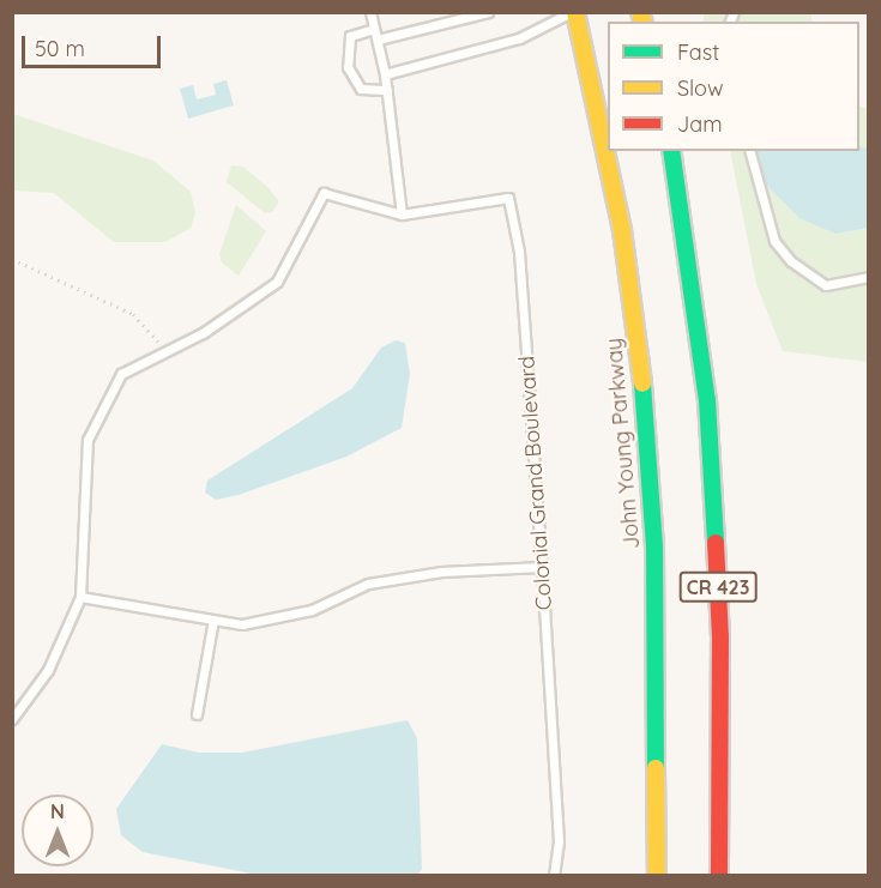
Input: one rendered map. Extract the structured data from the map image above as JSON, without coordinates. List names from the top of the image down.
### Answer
{
  "streets": {
    "highway": ["John Young Parkway", "CR 423"],
    "lane": ["Colonial Grand Boulevard"]
  },
  "legend": ["Fast", "Slow", "Jam"],
  "scale_bar": "50 m",
  "north": "top"
}
